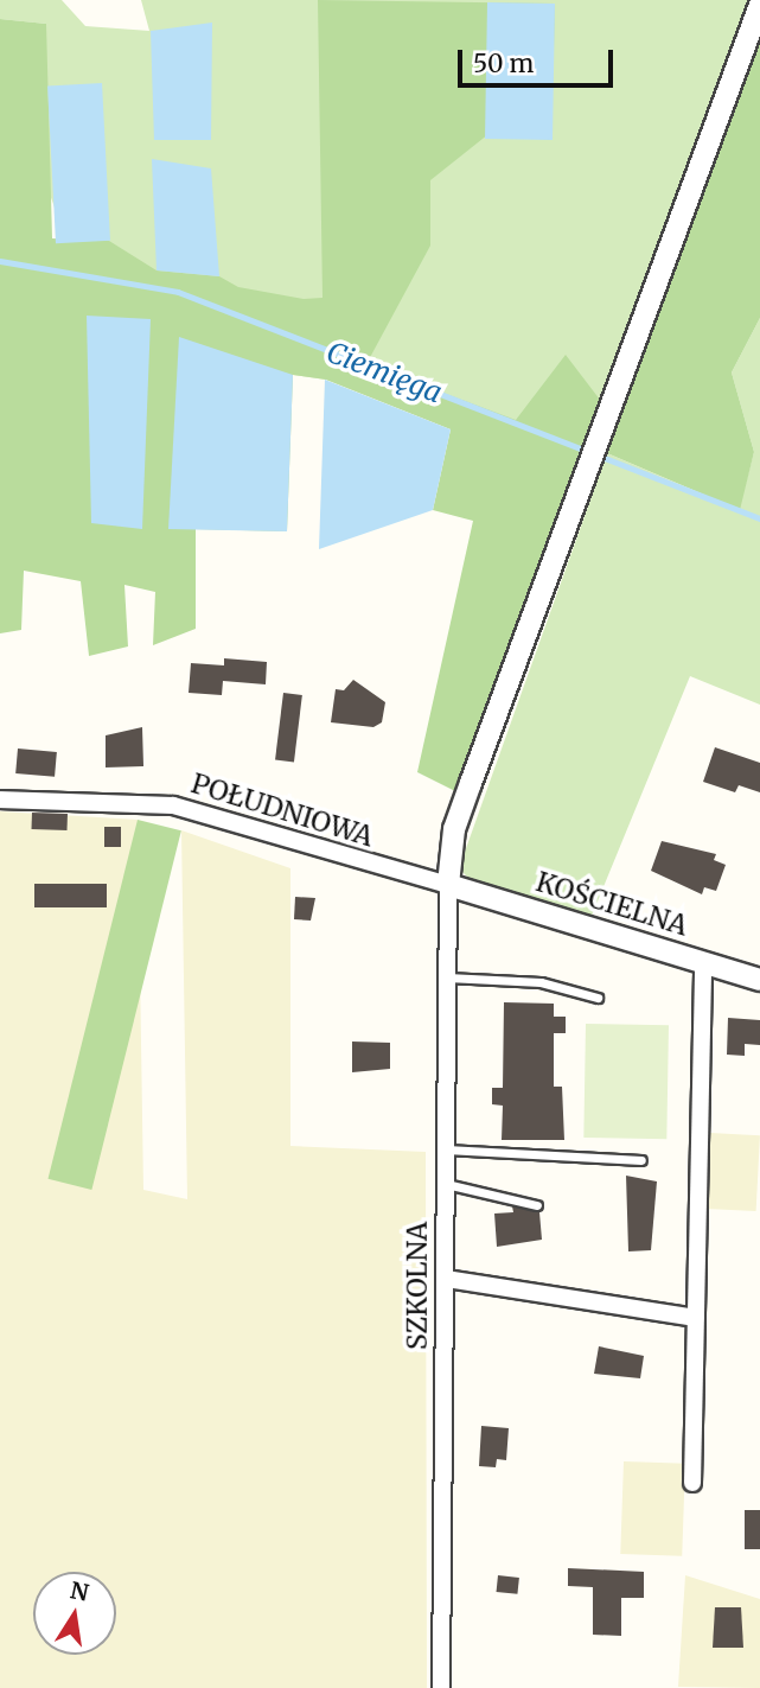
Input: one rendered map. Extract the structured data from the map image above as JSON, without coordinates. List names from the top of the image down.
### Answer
{
  "streets": {
    "street": ["POŁUDNIOWA", "KOŚCIELNA", "SZKOLNA"]
  },
  "crossings": [
    ["POŁUDNIOWA", "KOŚCIELNA"],
    ["POŁUDNIOWA", "SZKOLNA"],
    ["KOŚCIELNA", "SZKOLNA"]
  ],
  "water": ["Ciemięga"],
  "scale_bar": "50 m",
  "north": "top"
}
